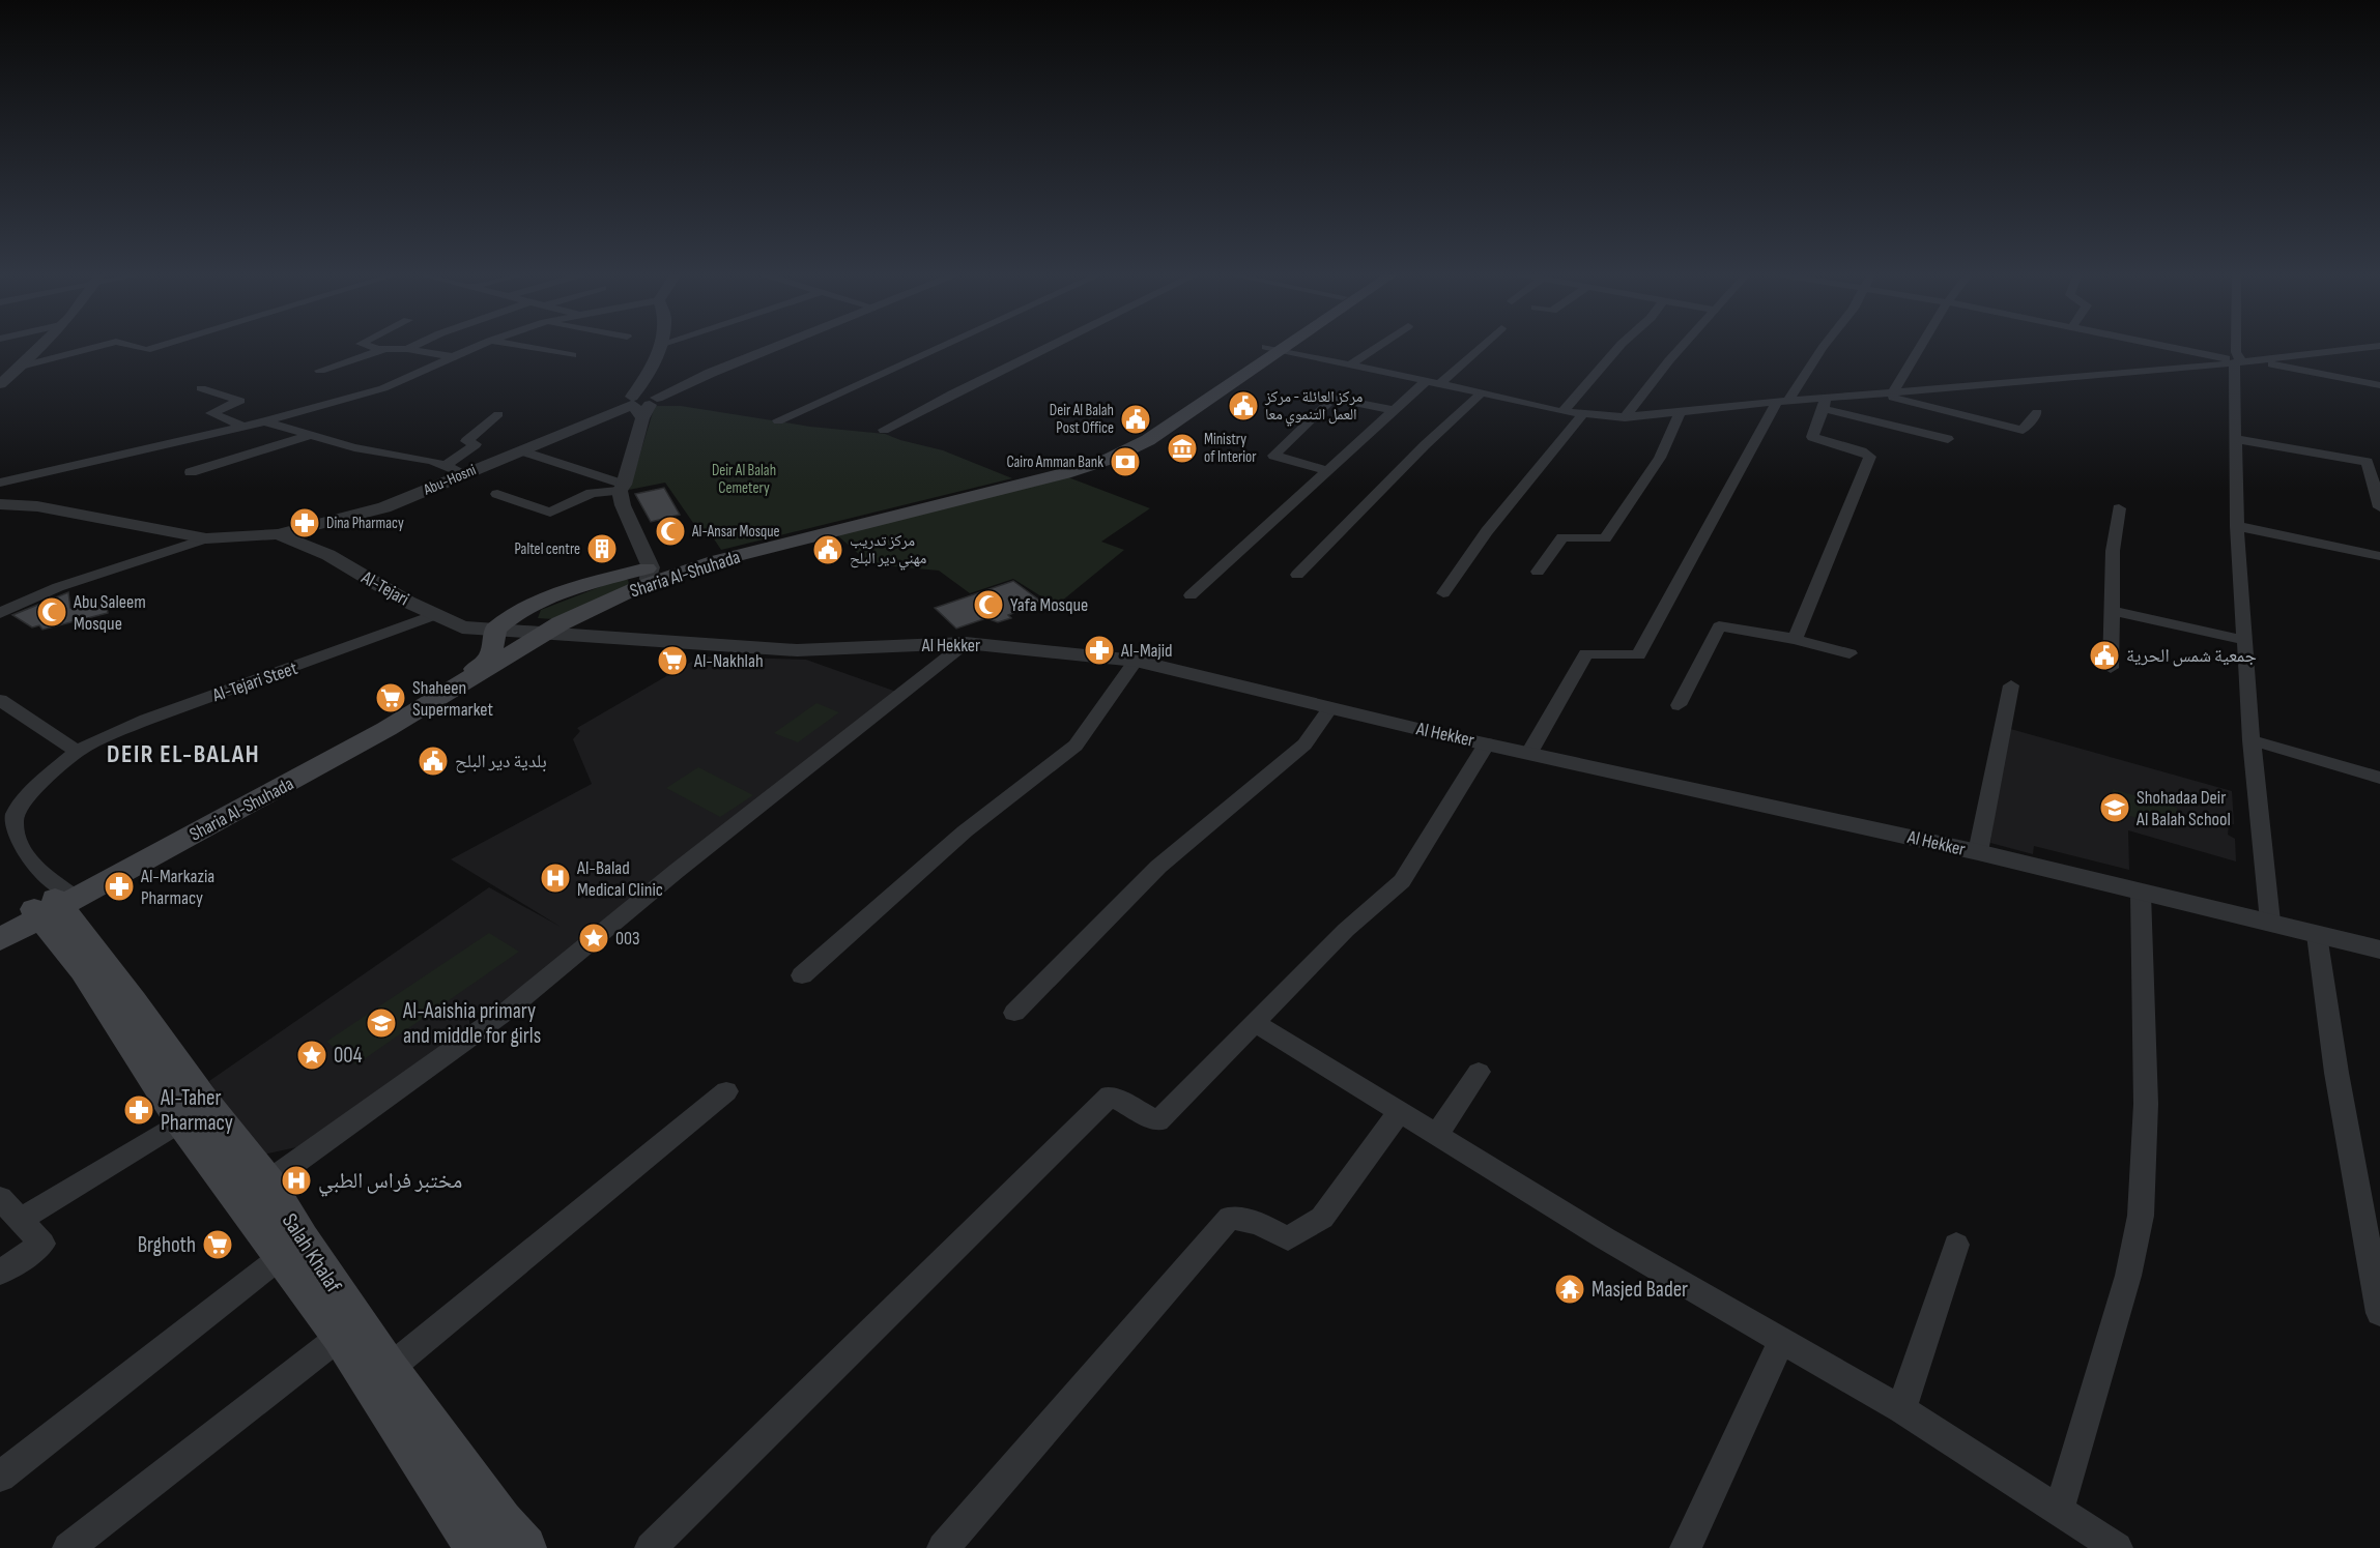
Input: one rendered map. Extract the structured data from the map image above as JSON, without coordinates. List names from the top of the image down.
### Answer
{
  "streets": {
    "main road": ["Sharia Al-Shuhada", "Salah Khalaf"],
    "street": [
      "Abu-Hosni",
      "Al-Tejari",
      "Al Hekker",
      "Al-Tejari Steet"
    ]
  },
  "crossings": [
    ["Abu-Hosni", "Al-Tejari"],
    ["Sharia Al-Shuhada", "Al-Tejari"],
    ["Sharia Al-Shuhada", "Al Hekker"],
    ["Sharia Al-Shuhada", "Salah Khalaf"],
    ["Al-Tejari", "Al Hekker"],
    ["Al-Tejari", "Al-Tejari Steet"]
  ],
  "districts": ["DEIR EL-BALAH"],
  "parks": ["Deir Al Balah Cemetery"],
  "places": {
    "public building": [
      "مركز العائلة - مركز العمل التنموي معا",
      "Deir Al Balah Post Office",
      "مركز تدريب مهني دير البلح",
      "جمعية شمس الحرية",
      "بلدية دير البلح"
    ],
    "museum": ["Ministry of Interior"],
    "bank": ["Cairo Amman Bank"],
    "pharmacy": [
      "Dina Pharmacy",
      "Al-Majid",
      "Al-Markazia Pharmacy",
      "Al-Taher Pharmacy"
    ],
    "mosque": ["Al-Ansar Mosque", "Yafa Mosque", "Abu Saleem Mosque"],
    "building": ["Paltel centre"],
    "supermarket": ["Al-Nakhlah", "Shaheen Supermarket", "Brghoth"],
    "school or university": ["Shohadaa Deir Al Balah School", "Al-Aaishia primary and middle for girls"],
    "hospital": ["Al-Balad Medical Clinic", "مختبر فراس الطبي"],
    "place": ["003", "004"],
    "temple": ["Masjed Bader"]
  }
}
